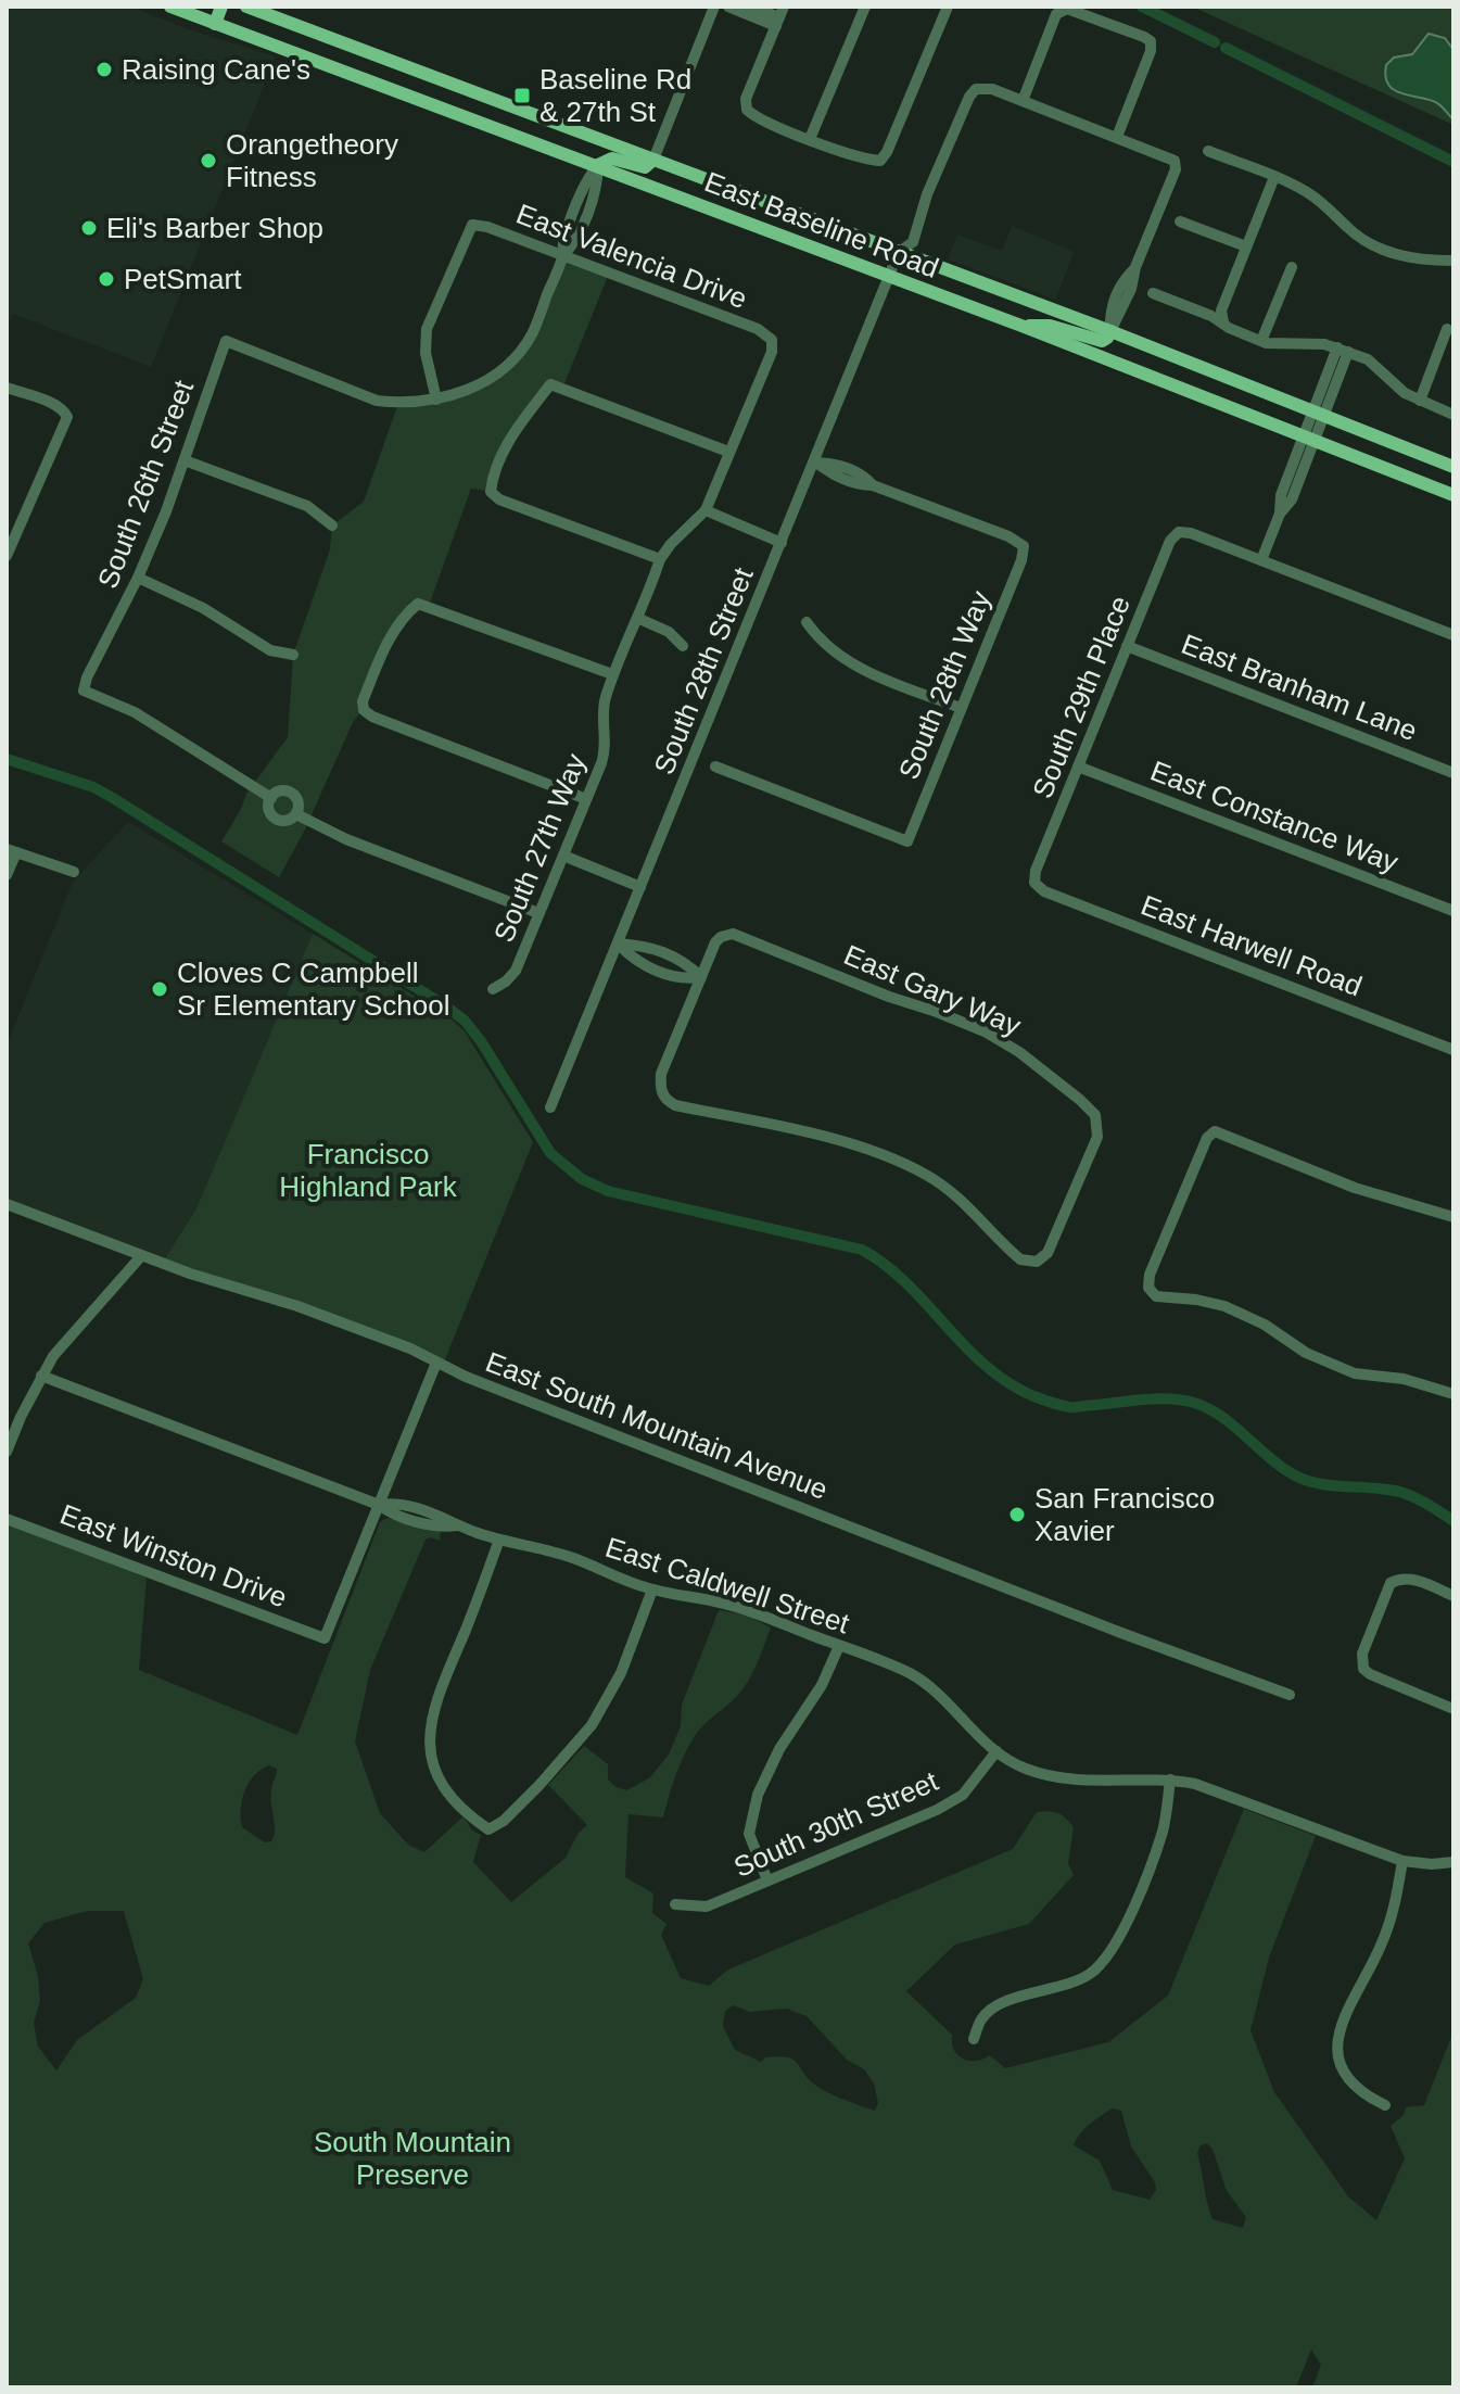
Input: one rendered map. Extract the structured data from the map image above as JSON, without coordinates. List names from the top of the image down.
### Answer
{
  "streets": {
    "main road": ["East Baseline Road"],
    "street": [
      "East Valencia Drive",
      "South 26th Street",
      "South 28th Street",
      "South 28th Way",
      "East Branham Lane",
      "South 29th Place",
      "East Constance Way",
      "South 27th Way",
      "East Harwell Road",
      "East Gary Way",
      "East South Mountain Avenue",
      "East Winston Drive",
      "East Caldwell Street",
      "South 30th Street"
    ]
  },
  "crossings": [
    ["East Baseline Road", "South 28th Street"],
    ["East Valencia Drive", "South 26th Street"],
    ["East Valencia Drive", "South 27th Way"],
    ["South 28th Street", "South 28th Way"],
    ["East Branham Lane", "South 29th Place"],
    ["South 29th Place", "East Constance Way"],
    ["South 29th Place", "East Harwell Road"],
    ["East Winston Drive", "East Caldwell Street"],
    ["East Caldwell Street", "South 30th Street"]
  ],
  "parks": ["Francisco Highland Park", "South Mountain Preserve"],
  "places": {
    "other": [
      "Raising Cane's",
      "Orangetheory Fitness",
      "Eli's Barber Shop",
      "PetSmart",
      "Cloves C Campbell Sr Elementary School",
      "San Francisco Xavier"
    ],
    "transit": ["Baseline Rd & 27th St"]
  }
}
